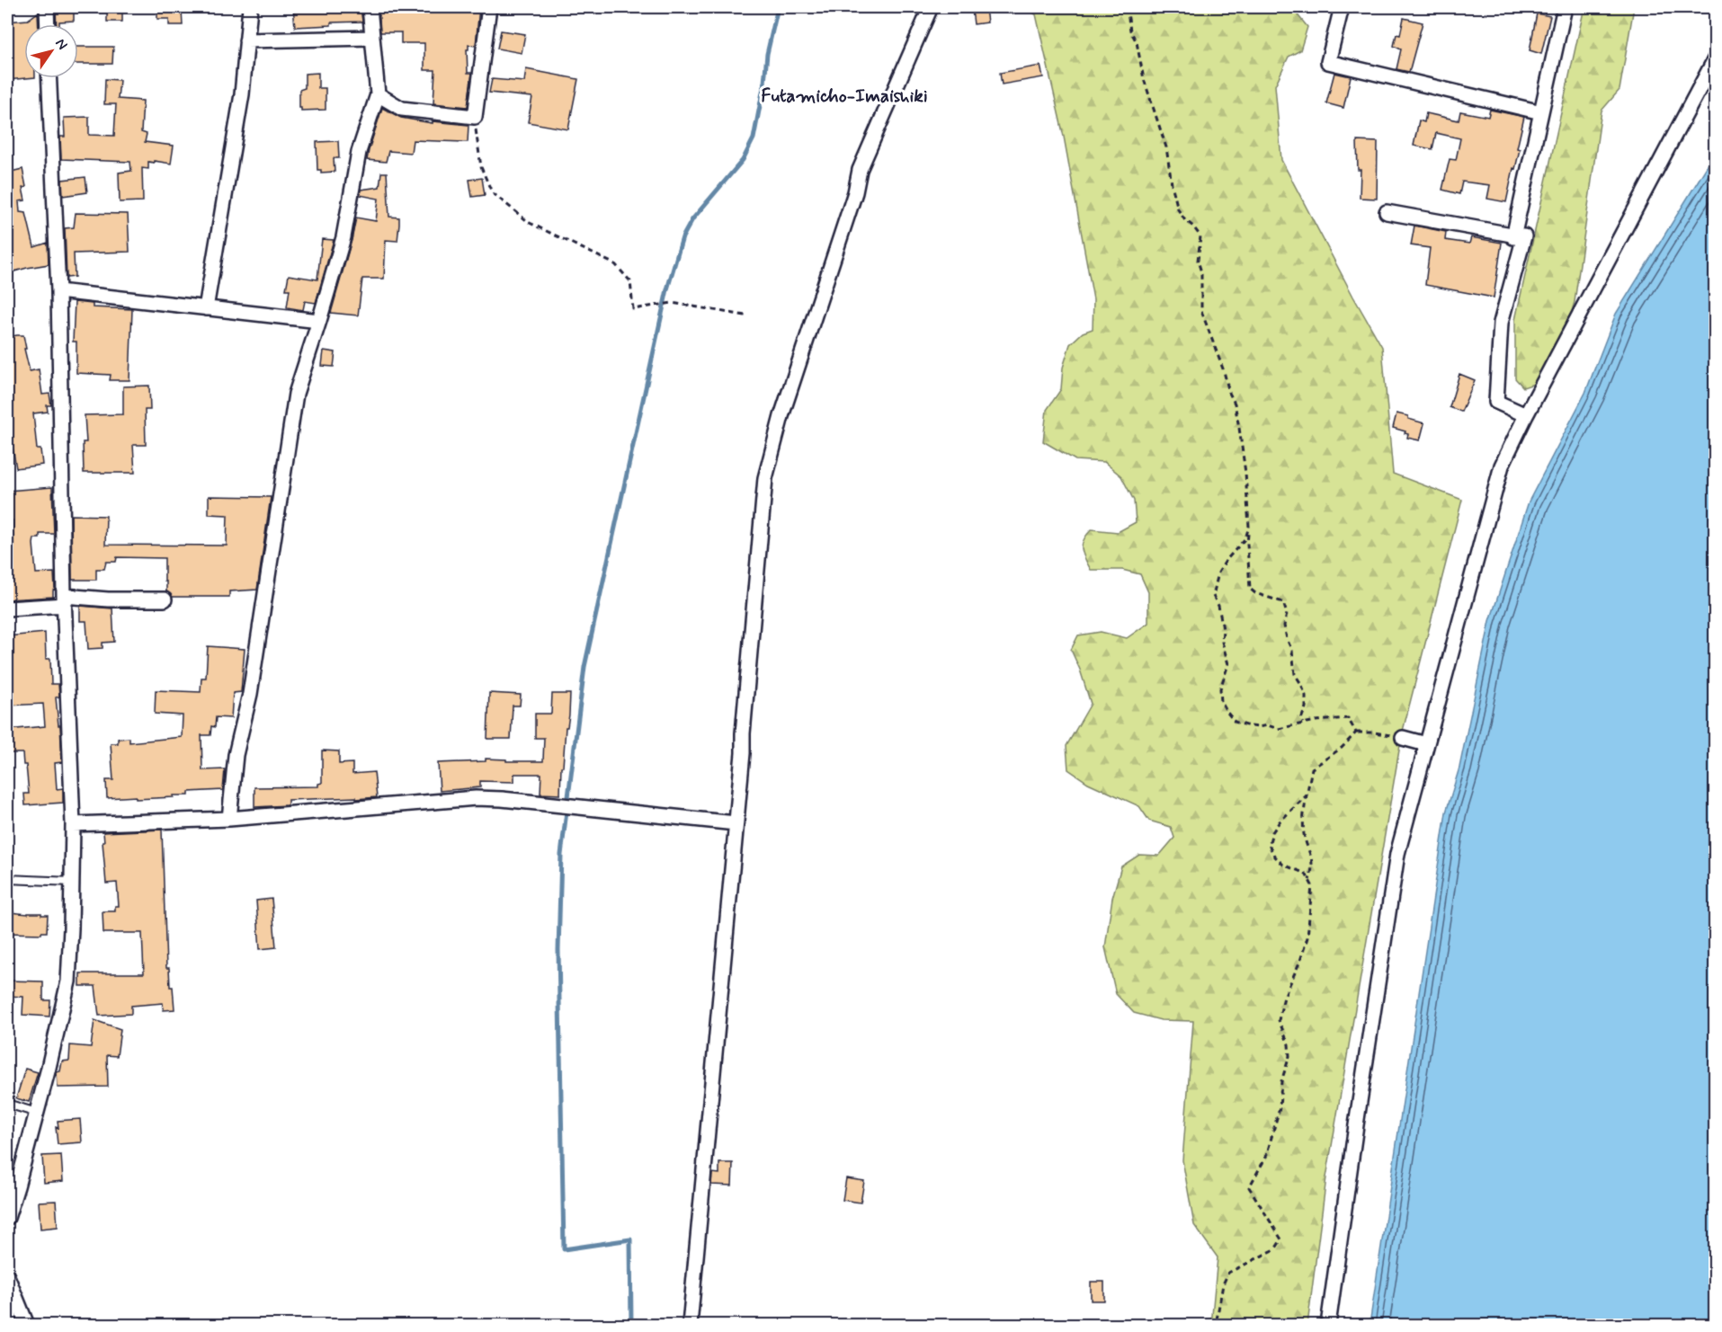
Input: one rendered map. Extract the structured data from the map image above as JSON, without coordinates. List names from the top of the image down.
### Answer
{
  "districts": ["Futamicho-Imaishiki"],
  "north": "top right"
}
